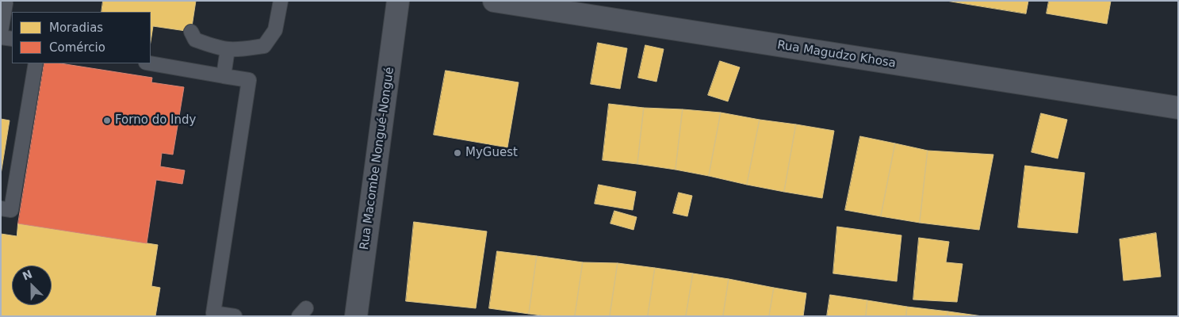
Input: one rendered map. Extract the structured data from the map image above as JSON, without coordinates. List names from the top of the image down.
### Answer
{
  "streets": {
    "street": ["Rua Magudzo Khosa", "Rua Macombe Nongué-Nongué"]
  },
  "places": ["Forno do Indy", "MyGuest"],
  "legend": ["Moradias", "Comércio"],
  "north": "top left"
}
